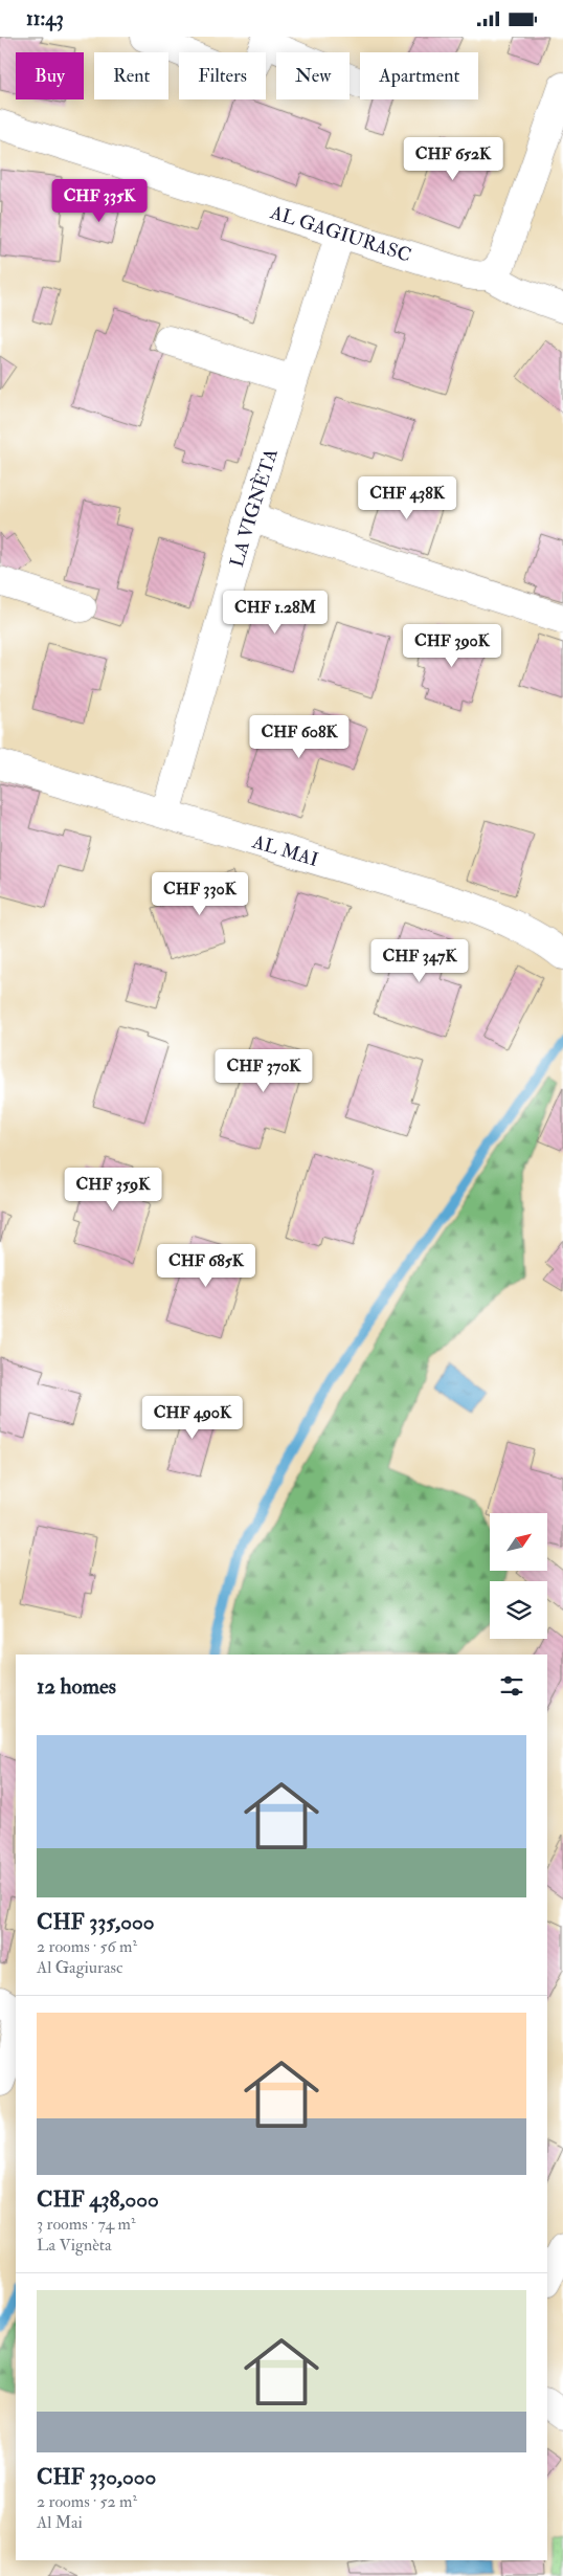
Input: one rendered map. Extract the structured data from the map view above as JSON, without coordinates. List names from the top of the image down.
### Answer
{
  "streets": {
    "street": ["AL GAGIURASC", "LA VIGNÈTA", "AL MAI"]
  },
  "crossings": [
    ["AL GAGIURASC", "LA VIGNÈTA"],
    ["LA VIGNÈTA", "AL MAI"]
  ],
  "north": "top right",
  "page": {
    "status": "11:43",
    "chip": [
      "Buy",
      "Rent",
      "Filters",
      "New",
      "Apartment"
    ],
    "price": [
      "CHF 652K",
      "CHF 335K",
      "CHF 438K",
      "CHF 1.28M",
      "CHF 390K",
      "CHF 608K",
      "CHF 330K",
      "CHF 347K",
      "CHF 370K",
      "CHF 359K",
      "CHF 685K",
      "CHF 490K"
    ],
    "heading": "12 homes",
    "list": [
      {
        "name": "CHF 335,000",
        "note": "2 rooms · 56 m² · Al Gagiurasc"
      },
      {
        "name": "CHF 438,000",
        "note": "3 rooms · 74 m² · La Vignèta"
      },
      {
        "name": "CHF 330,000",
        "note": "2 rooms · 52 m² · Al Mai"
      }
    ]
  }
}
